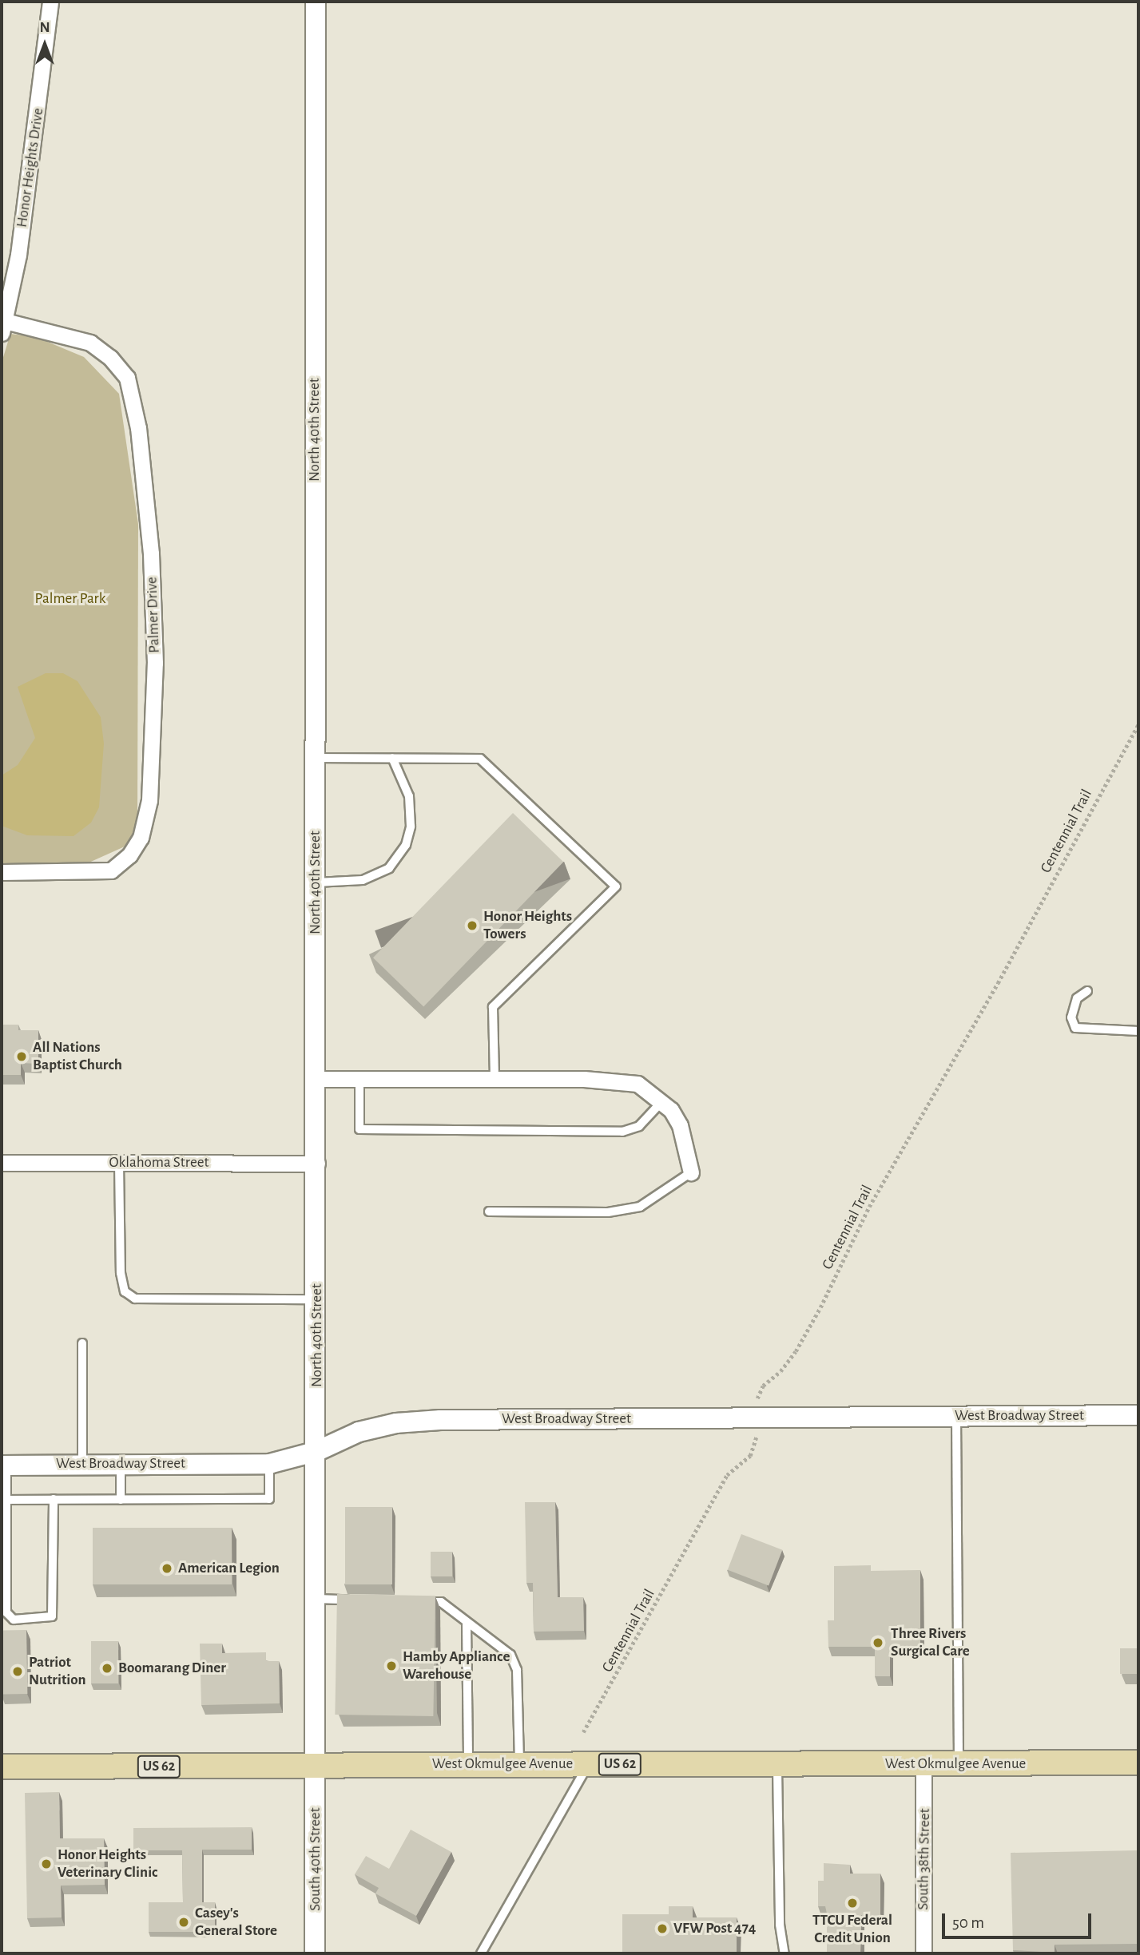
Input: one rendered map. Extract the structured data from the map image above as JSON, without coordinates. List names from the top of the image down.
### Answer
{
  "streets": {
    "main road": ["West Okmulgee Avenue", "US 62"],
    "street": [
      "Honor Heights Drive",
      "North 40th Street",
      "Palmer Drive",
      "Oklahoma Street",
      "West Broadway Street",
      "South 40th Street",
      "South 38th Street"
    ],
    "path": ["Centennial Trail"]
  },
  "crossings": [
    ["Honor Heights Drive", "Palmer Drive"],
    ["North 40th Street", "Oklahoma Street"],
    ["North 40th Street", "West Broadway Street"],
    ["North 40th Street", "West Okmulgee Avenue"],
    ["North 40th Street", "South 40th Street"],
    ["Centennial Trail", "West Broadway Street"],
    ["West Okmulgee Avenue", "South 40th Street"],
    ["West Okmulgee Avenue", "South 38th Street"]
  ],
  "parks": ["Palmer Park"],
  "places": [
    "Honor Heights Towers",
    "All Nations Baptist Church",
    "American Legion",
    "Three Rivers Surgical Care",
    "Hamby Appliance Warehouse",
    "Boomarang Diner",
    "Patriot Nutrition",
    "Honor Heights Veterinary Clinic",
    "TTCU Federal Credit Union",
    "Casey's General Store",
    "VFW Post 474"
  ],
  "scale_bar": "50 m",
  "north": "top"
}
